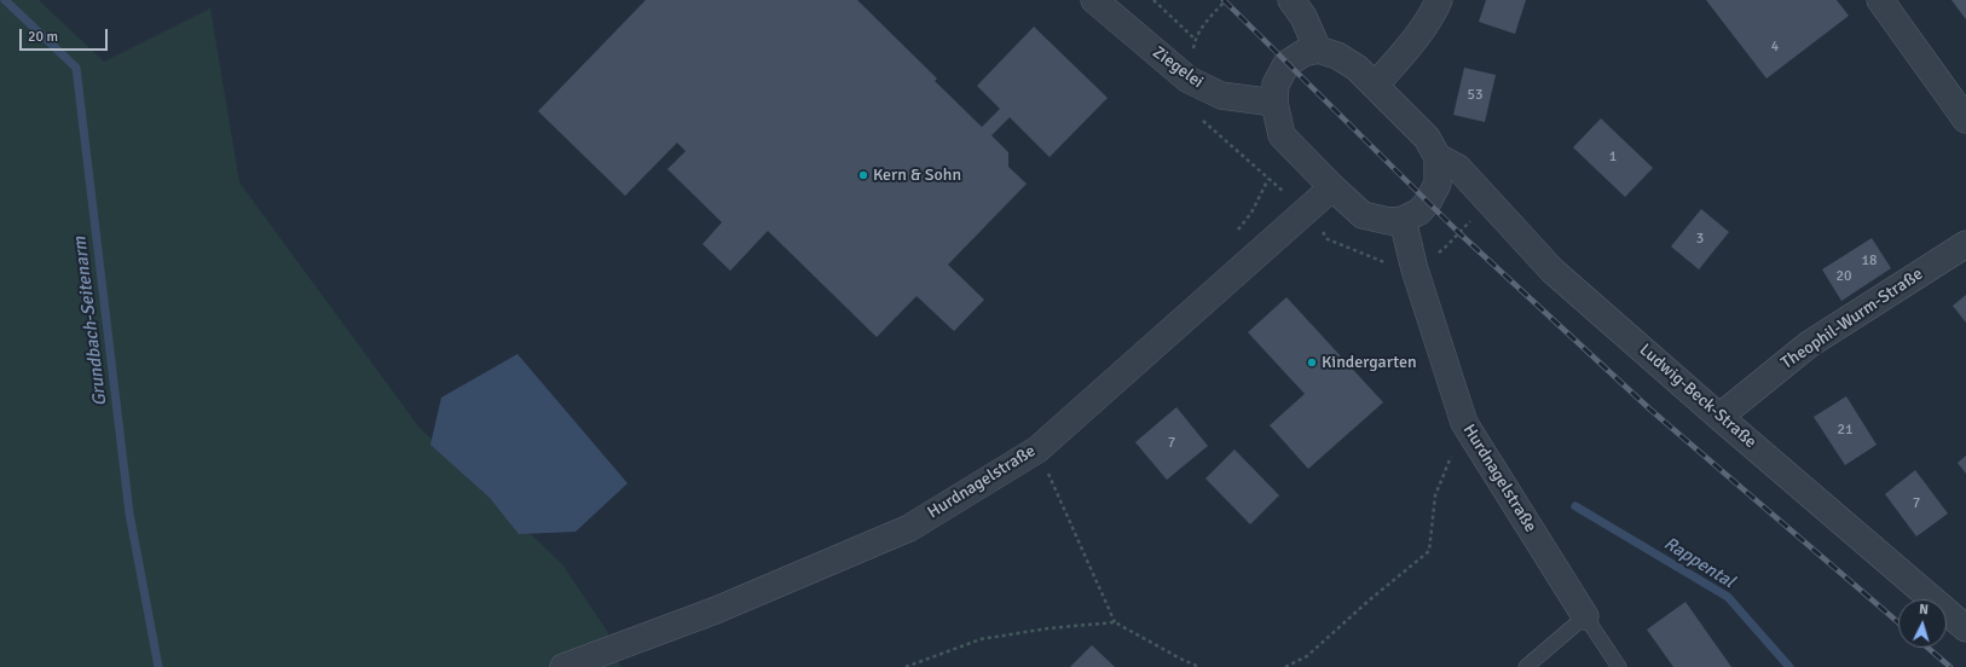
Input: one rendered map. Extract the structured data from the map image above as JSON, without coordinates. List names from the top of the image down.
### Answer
{
  "streets": {
    "street": [
      "Ziegelei",
      "Theophil-Wurm-Straße",
      "Ludwig-Beck-Straße",
      "Hurdnagelstraße"
    ]
  },
  "crossings": [
    ["Theophil-Wurm-Straße", "Ludwig-Beck-Straße"]
  ],
  "water": ["Grundbach-Seitenarm", "Rappental"],
  "places": ["Kern & Sohn", "Kindergarten"],
  "house_numbers": [
    "4",
    "53",
    "1",
    "3",
    "18",
    "20",
    "21",
    "7",
    "7"
  ],
  "scale_bar": "20 m",
  "north": "top"
}
